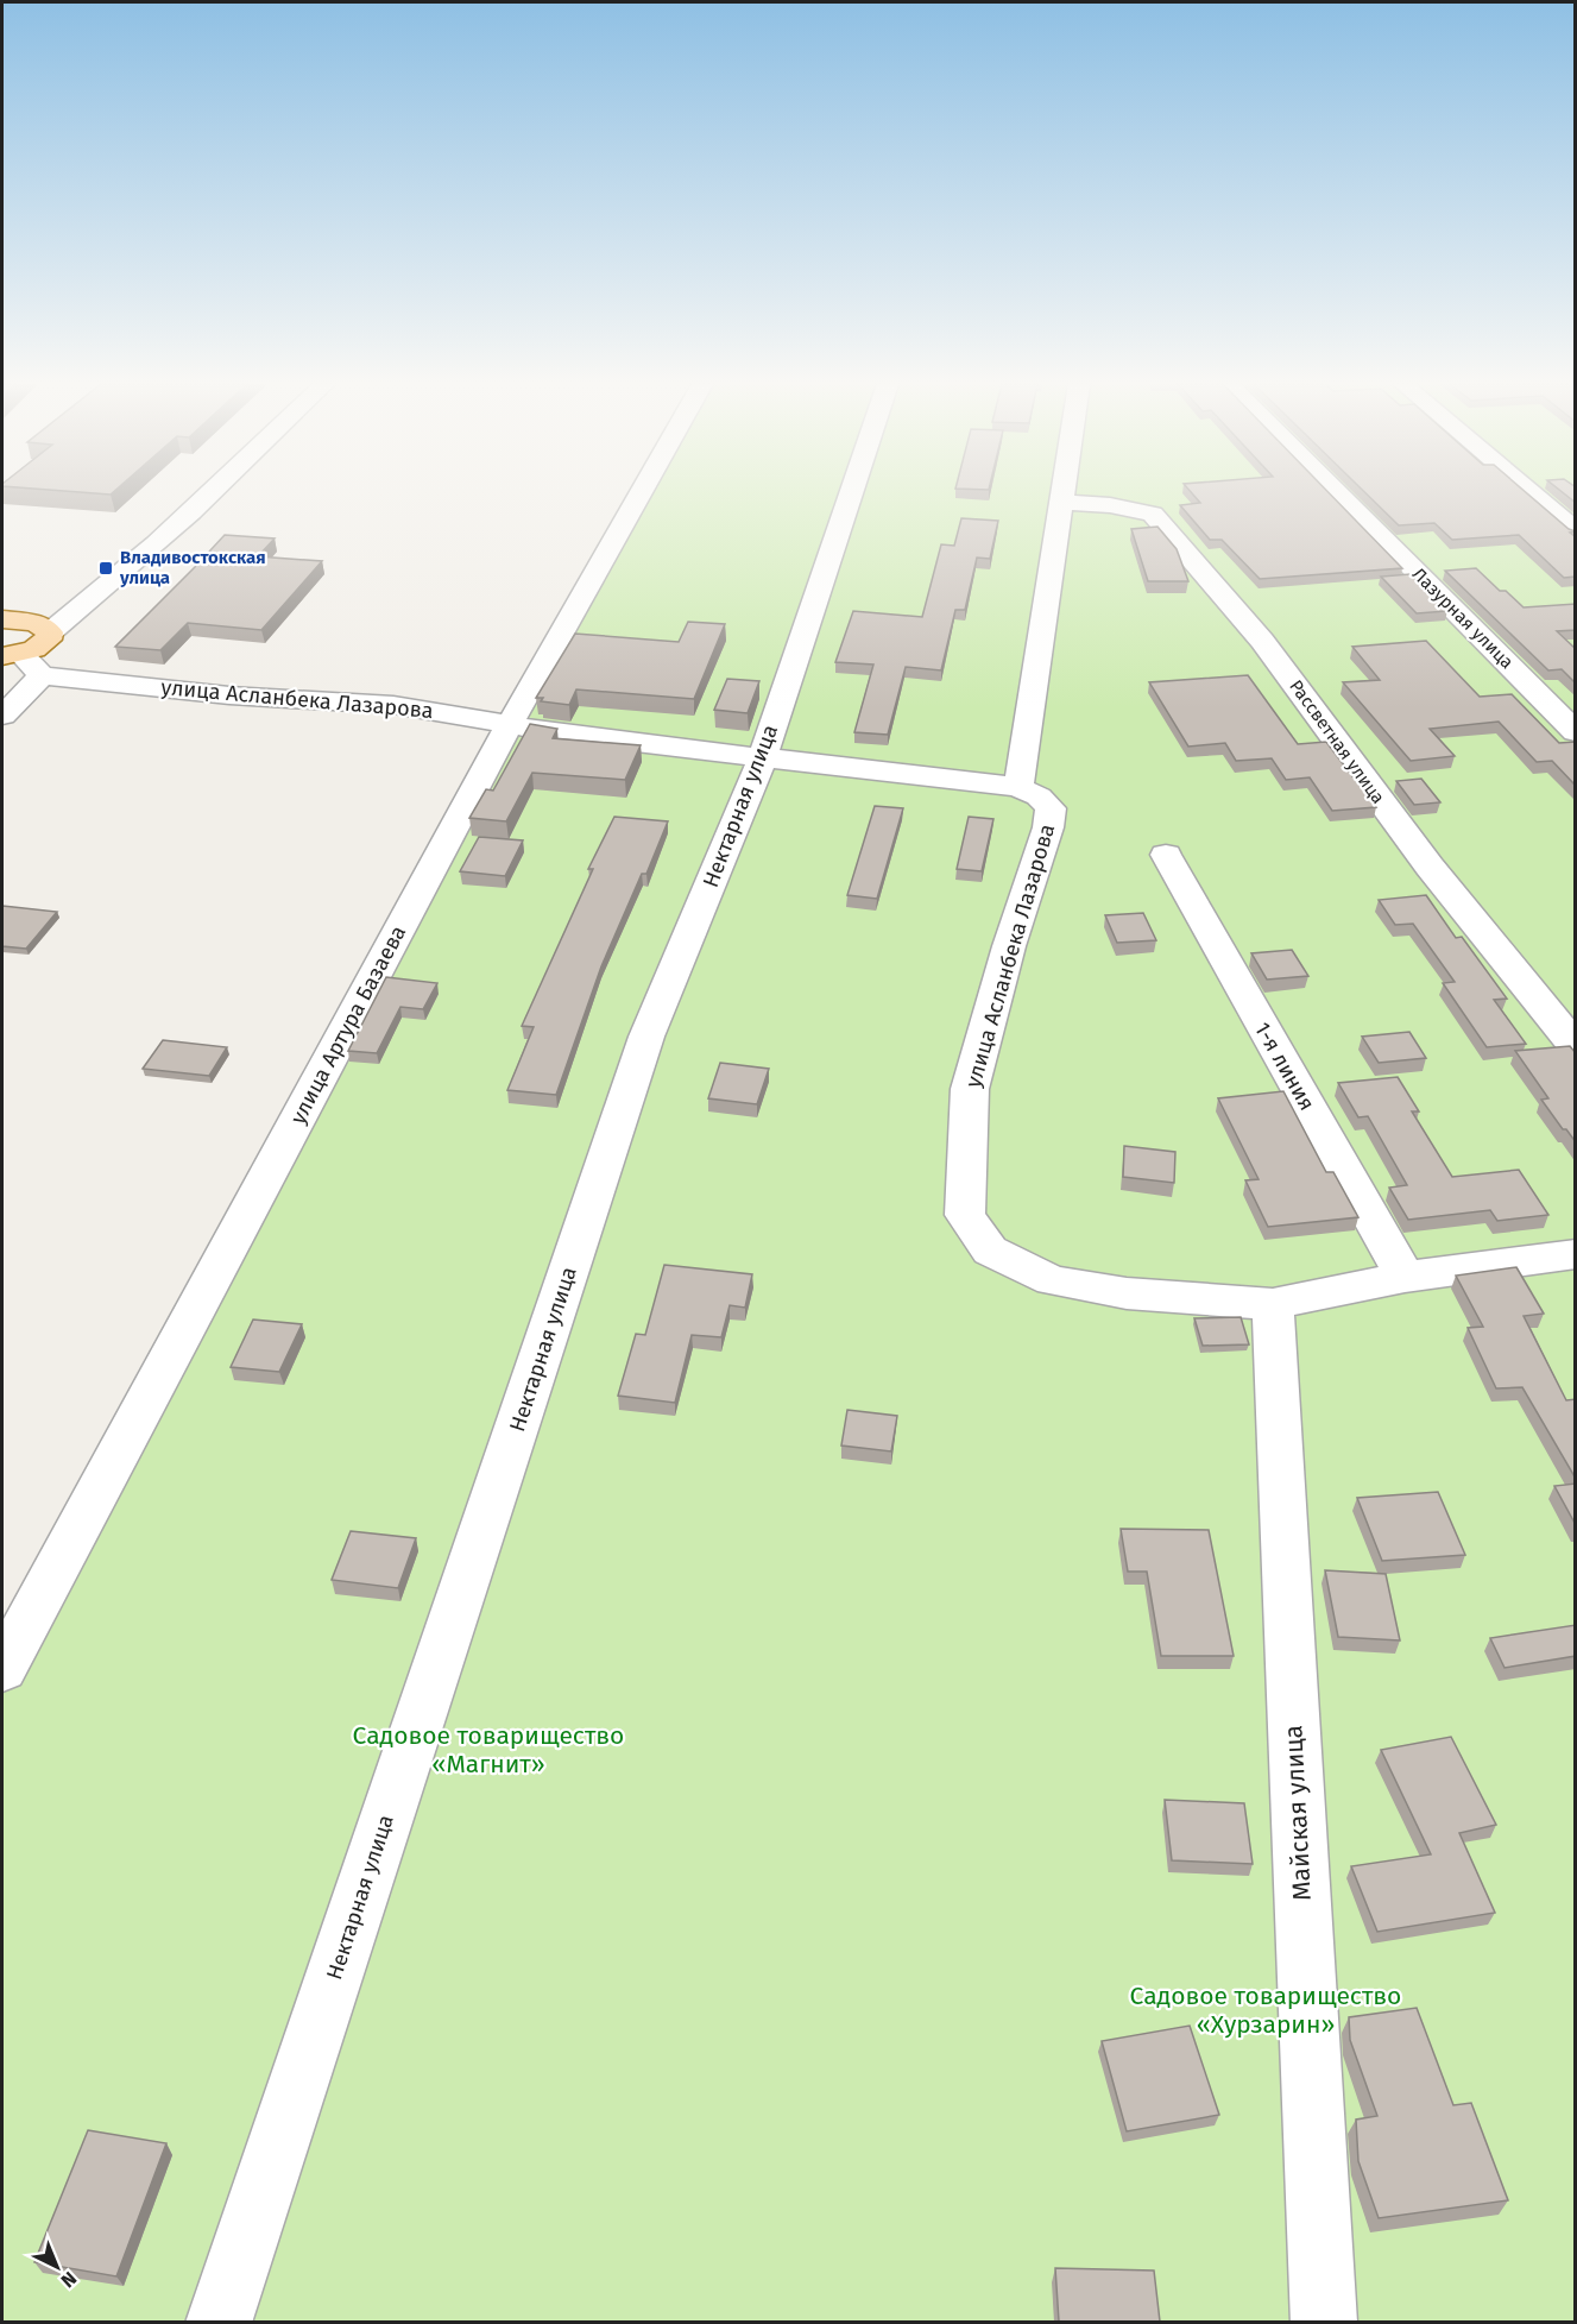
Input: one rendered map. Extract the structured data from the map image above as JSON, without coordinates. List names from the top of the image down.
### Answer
{
  "streets": {
    "street": [
      "Лазурная улица",
      "улица Асланбека Лазарова",
      "Рассветная улица",
      "Нектарная улица",
      "улица Артура Базаева",
      "1-я линия",
      "Майская улица"
    ]
  },
  "crossings": [
    ["улица Асланбека Лазарова", "Нектарная улица"],
    ["улица Асланбека Лазарова", "улица Артура Базаева"],
    ["улица Асланбека Лазарова", "1-я линия"],
    ["улица Асланбека Лазарова", "Майская улица"]
  ],
  "parks": ["Садовое товарищество «Магнит»", "Садовое товарищество «Хурзарин»"],
  "places": {
    "transit": ["Владивостокская улица"]
  },
  "north": "bottom right"
}
